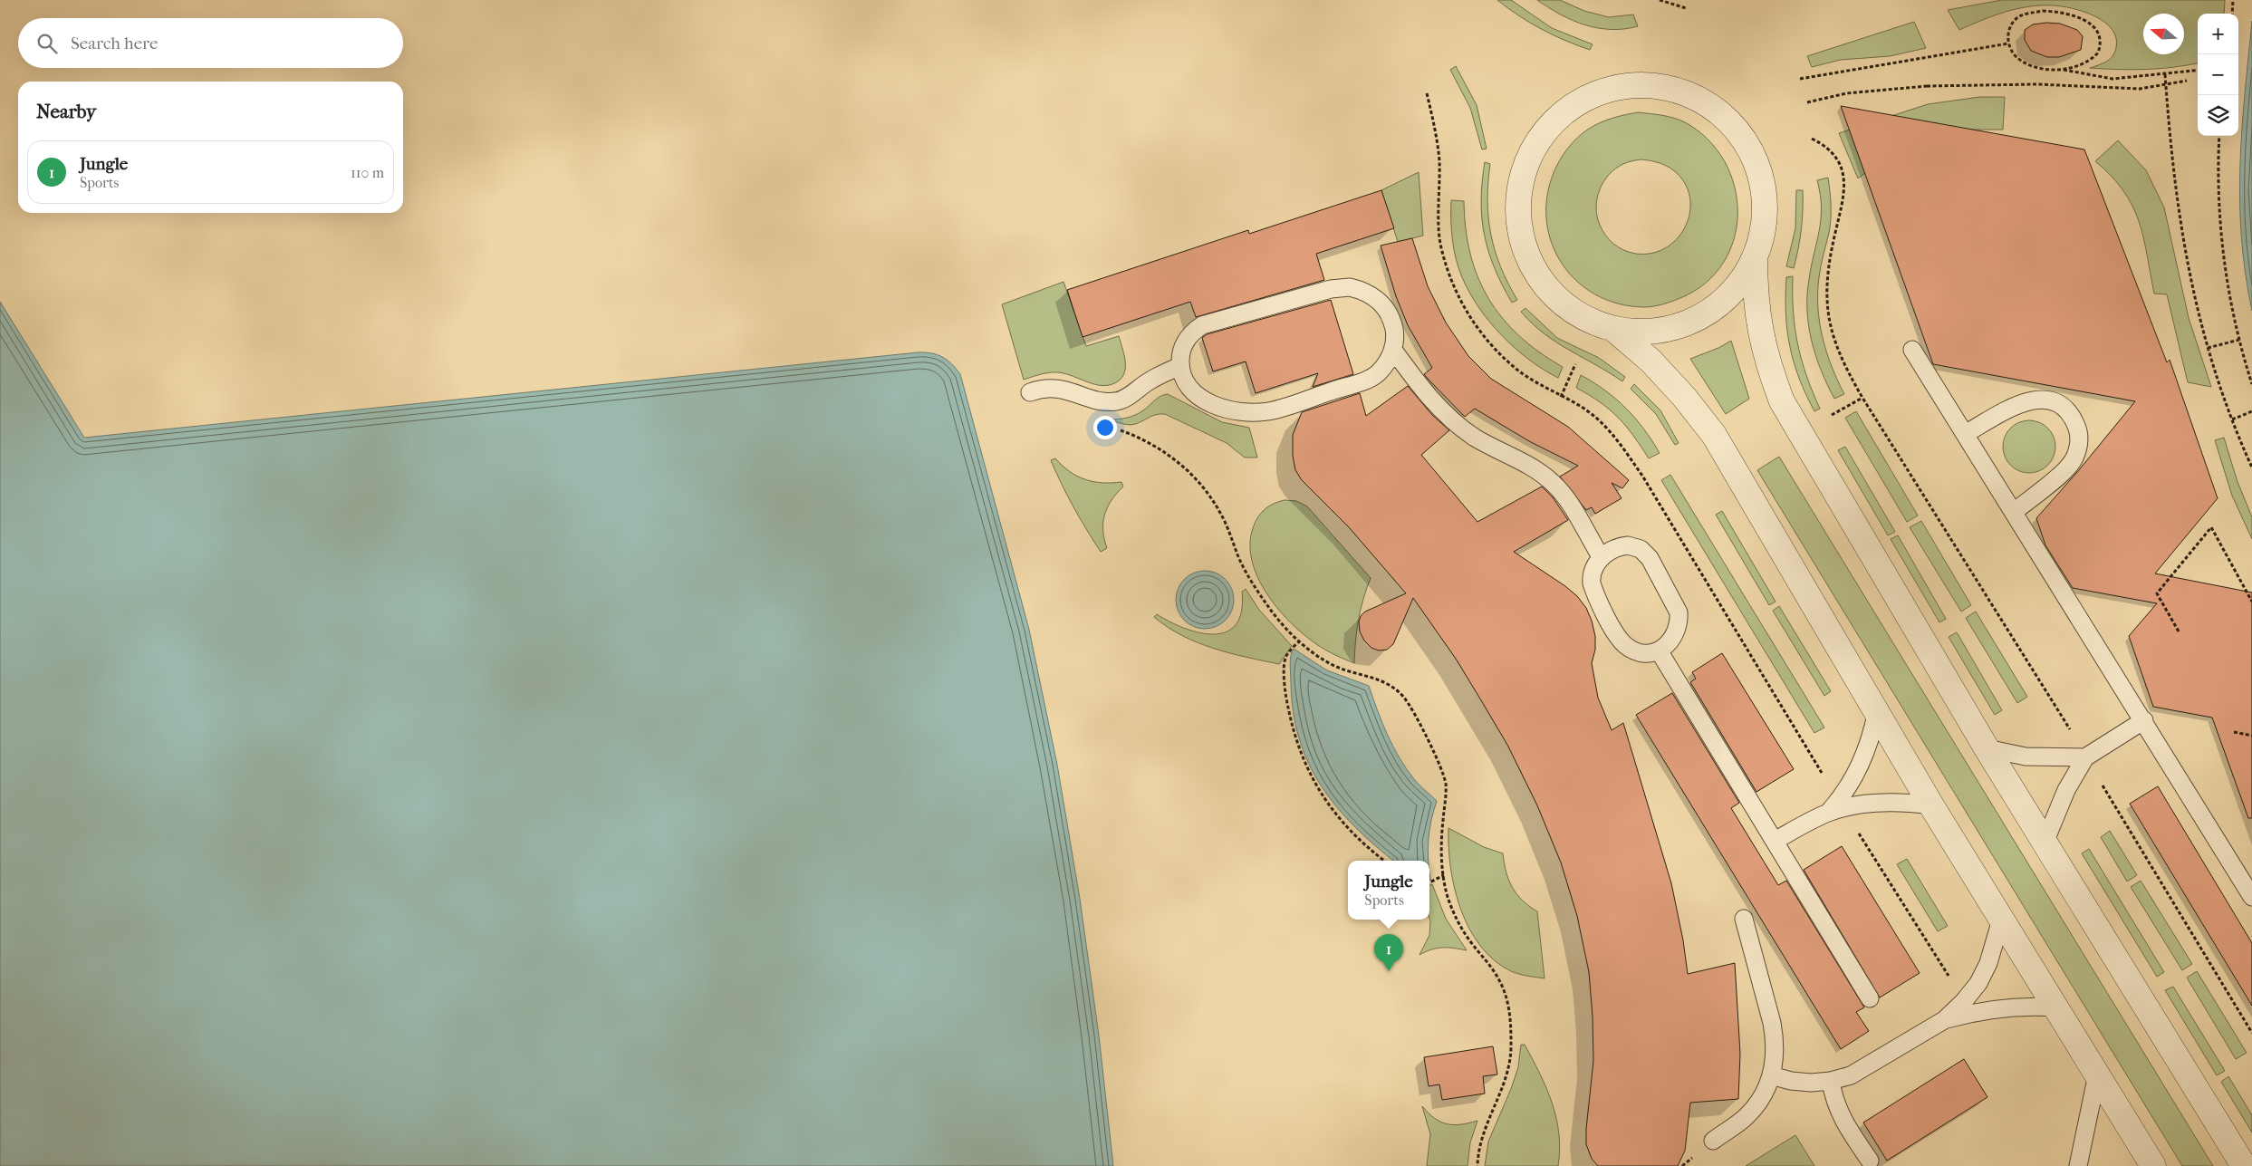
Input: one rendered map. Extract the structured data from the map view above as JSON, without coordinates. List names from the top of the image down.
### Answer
{
  "north": "left",
  "page": {
    "map_buttons": ["+", "−"],
    "search": "Search here",
    "heading": "Nearby",
    "list": [
      {
        "mark": "1",
        "name": "Jungle",
        "note": "Sports",
        "value": "110 m"
      }
    ],
    "popup": ["Jungle", "Sports"],
    "pins": "1"
  }
}
